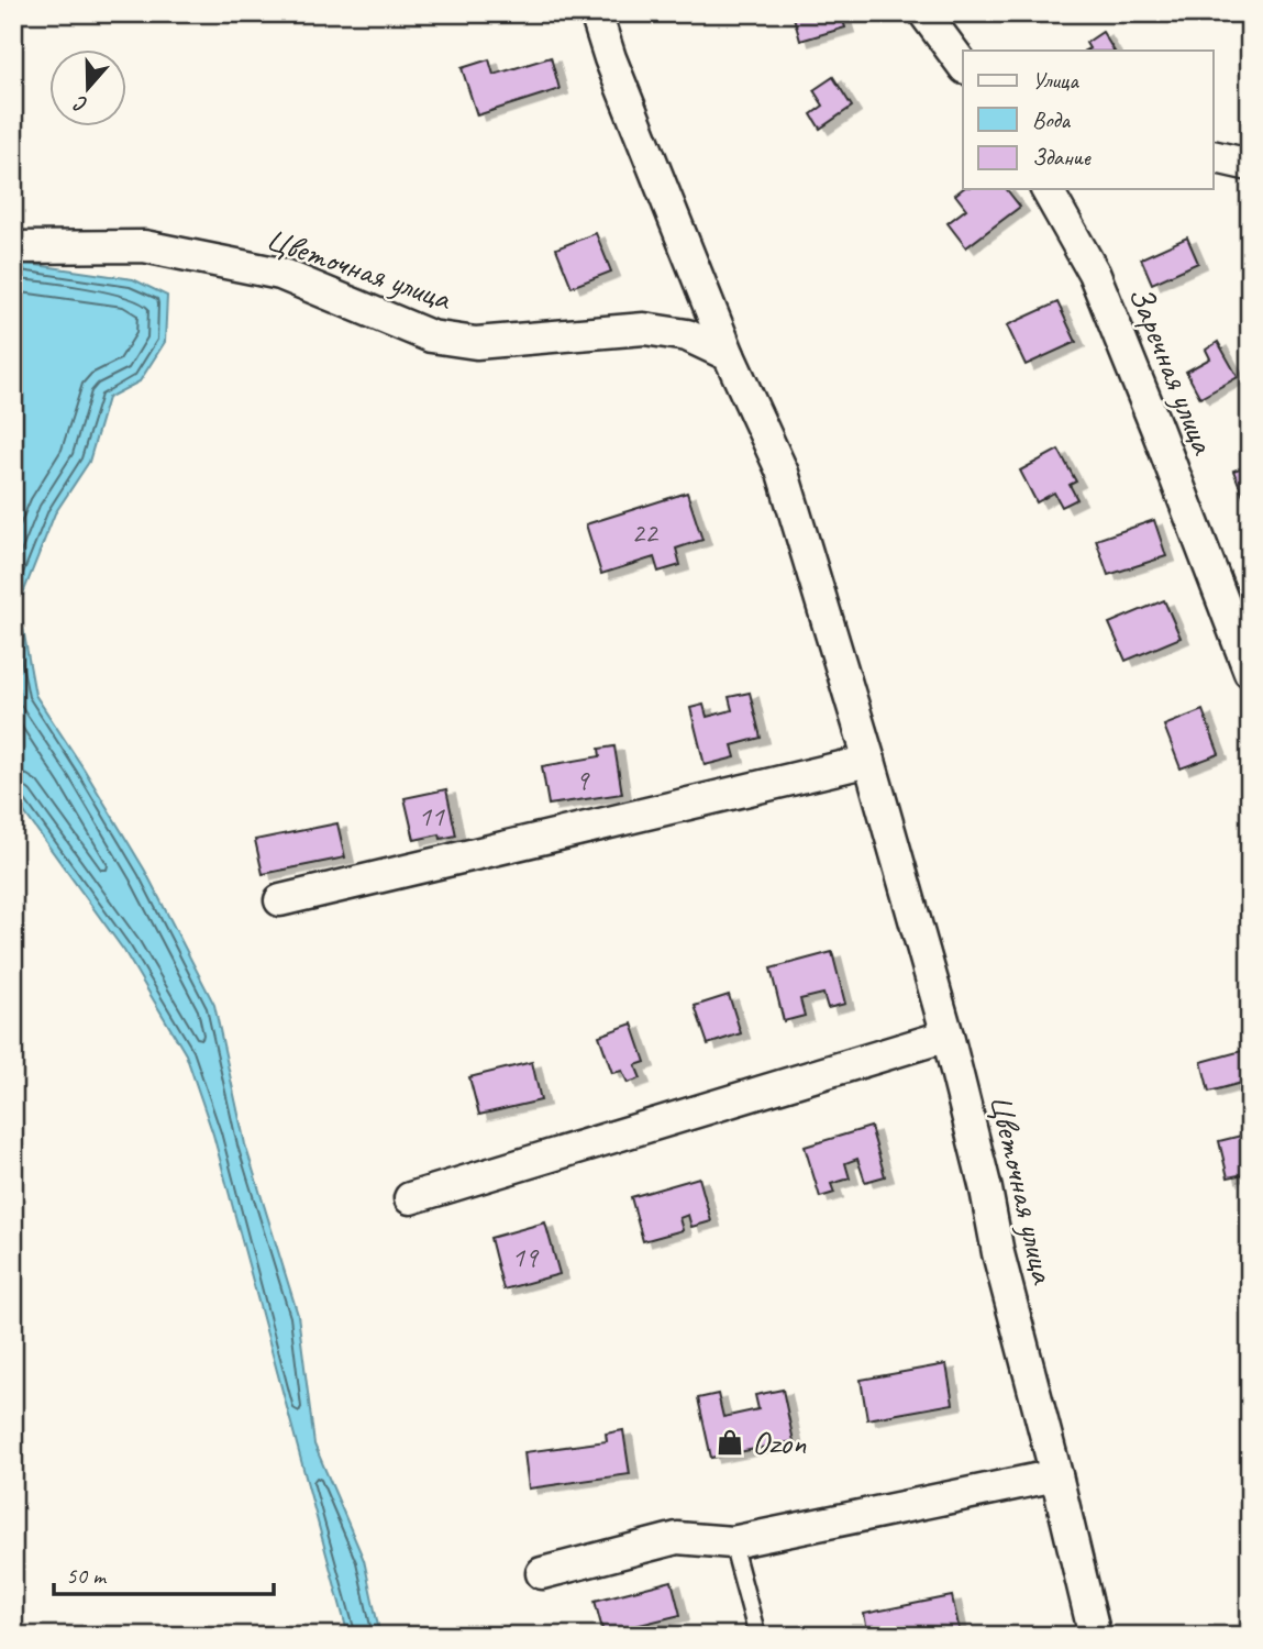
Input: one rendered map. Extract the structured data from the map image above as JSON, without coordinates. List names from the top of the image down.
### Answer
{
  "streets": {
    "street": ["Цветочная улица", "Заречная улица"]
  },
  "places": {
    "shop": ["Ozon"]
  },
  "house_numbers": [
    "22",
    "9",
    "11",
    "19"
  ],
  "legend": ["Улица", "Вода", "Здание"],
  "scale_bar": "50 m",
  "north": "bottom"
}
